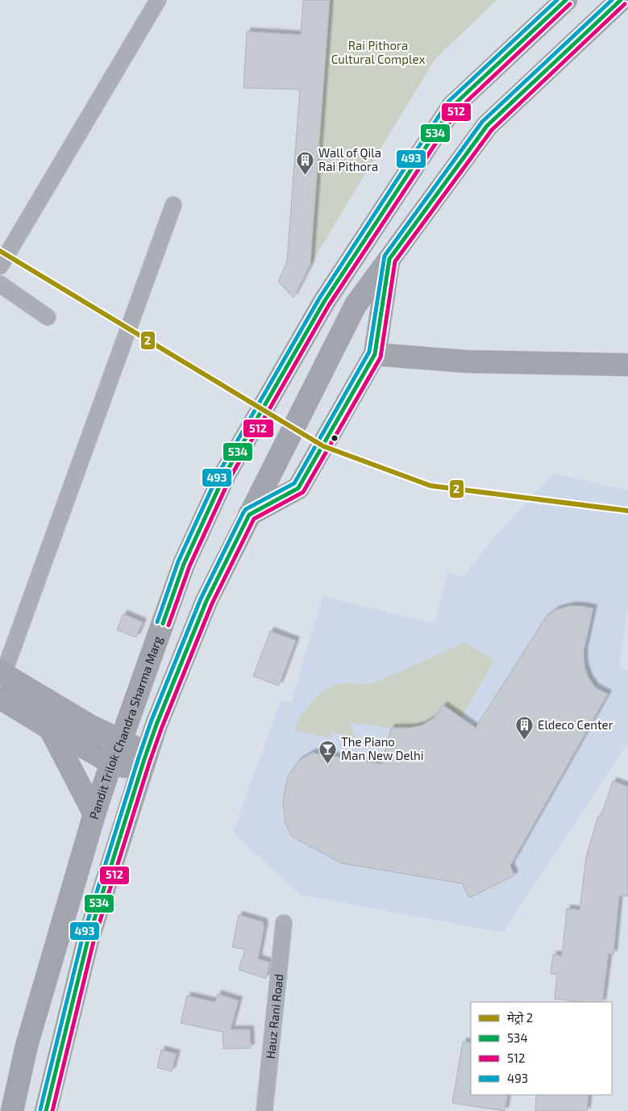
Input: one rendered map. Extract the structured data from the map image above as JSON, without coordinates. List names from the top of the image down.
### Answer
{
  "streets": {
    "main road": ["Pandit Trilok Chandra Sharma Marg"],
    "street": ["Hauz Rani Road"]
  },
  "parks": ["Rai Pithora Cultural Complex"],
  "places": {
    "building": ["Wall of Qila Rai Pithora", "Eldeco Center"],
    "bar": ["The Piano Man New Delhi"]
  },
  "lines": [
    "transit line 534",
    "transit line 493",
    "transit line 512",
    "metro line 2"
  ],
  "legend": [
    "मेट्रो 2",
    "534",
    "512",
    "493"
  ]
}
